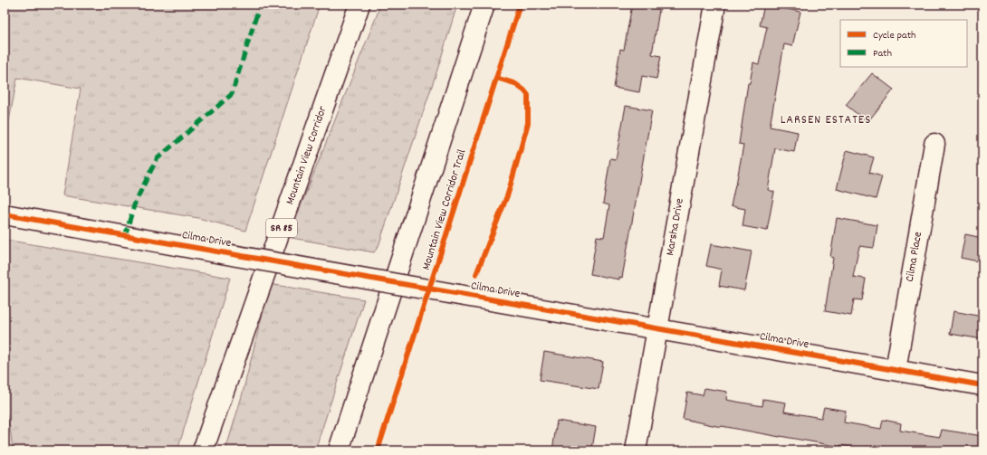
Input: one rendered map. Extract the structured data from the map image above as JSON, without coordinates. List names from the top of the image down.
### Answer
{
  "streets": {
    "main road": [
      "Mountain View Corridor",
      "Marsha Drive",
      "SR 85",
      "Cilma Drive",
      "Cilma Place"
    ],
    "cycle path": ["Mountain View Corridor Trail"]
  },
  "crossings": [
    ["Marsha Drive", "Cilma Drive"],
    ["Cilma Drive", "Cilma Place"]
  ],
  "districts": ["LARSEN ESTATES"],
  "legend": ["Cycle path", "Path"]
}
